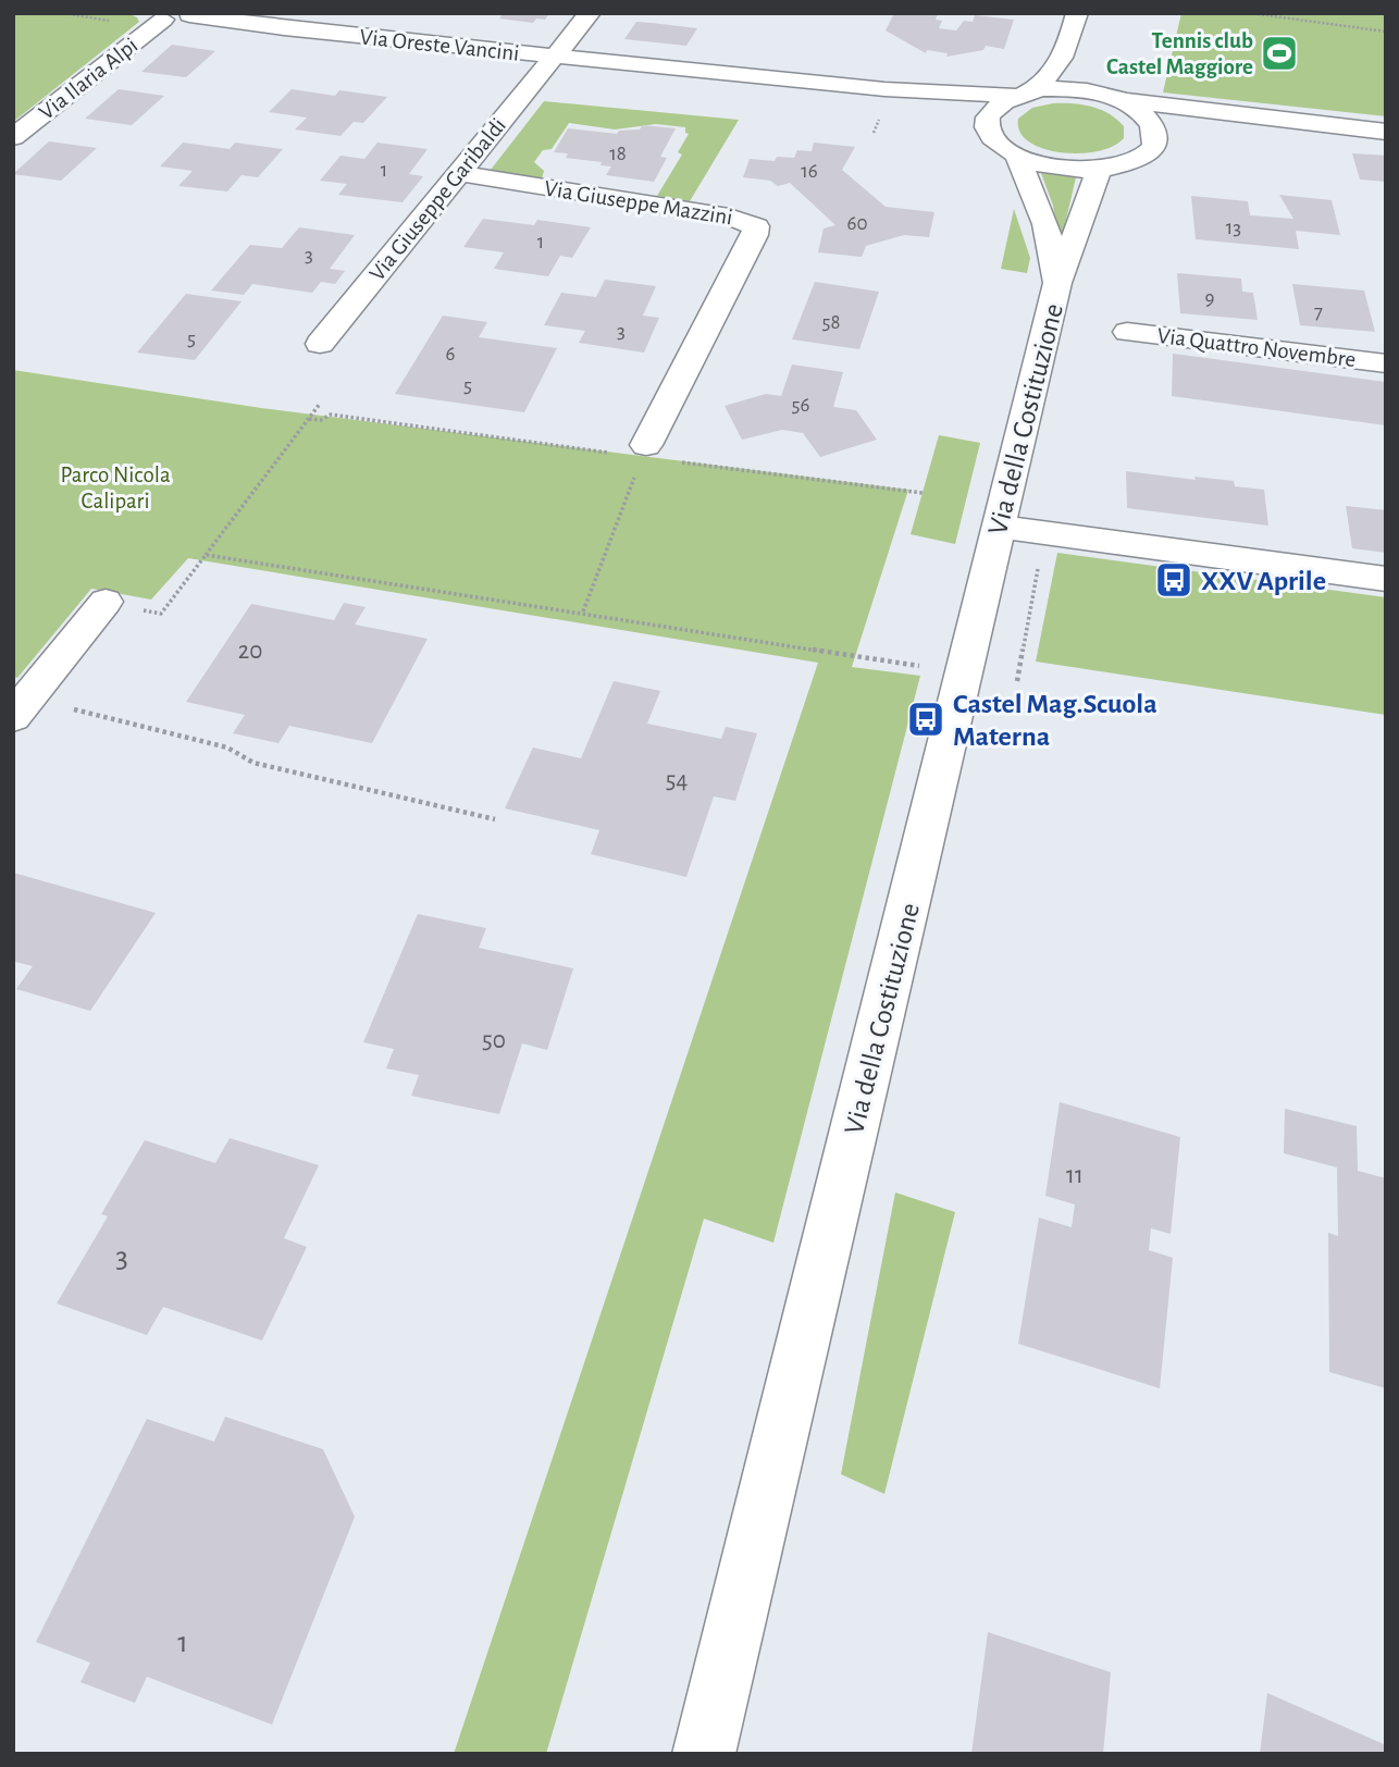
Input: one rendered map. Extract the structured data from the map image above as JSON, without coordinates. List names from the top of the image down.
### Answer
{
  "streets": {
    "street": [
      "Via Oreste Vancini",
      "Via Ilaria Alpi",
      "Via Giuseppe Garibaldi",
      "Via Giuseppe Mazzini",
      "Via Quattro Novembre",
      "Via della Costituzione"
    ]
  },
  "crossings": [
    ["Via Oreste Vancini", "Via Ilaria Alpi"],
    ["Via Oreste Vancini", "Via Giuseppe Garibaldi"],
    ["Via Giuseppe Garibaldi", "Via Giuseppe Mazzini"]
  ],
  "parks": ["Parco Nicola Calipari"],
  "places": {
    "sports": ["Tennis club Castel Maggiore"],
    "bus stop": ["XXV Aprile", "Castel Mag.Scuola Materna"]
  },
  "house_numbers": [
    "18",
    "1",
    "16",
    "60",
    "13",
    "1",
    "3",
    "9",
    "7",
    "58",
    "3",
    "5",
    "6",
    "5",
    "56",
    "20",
    "54",
    "50",
    "11",
    "3",
    "1"
  ]
}
